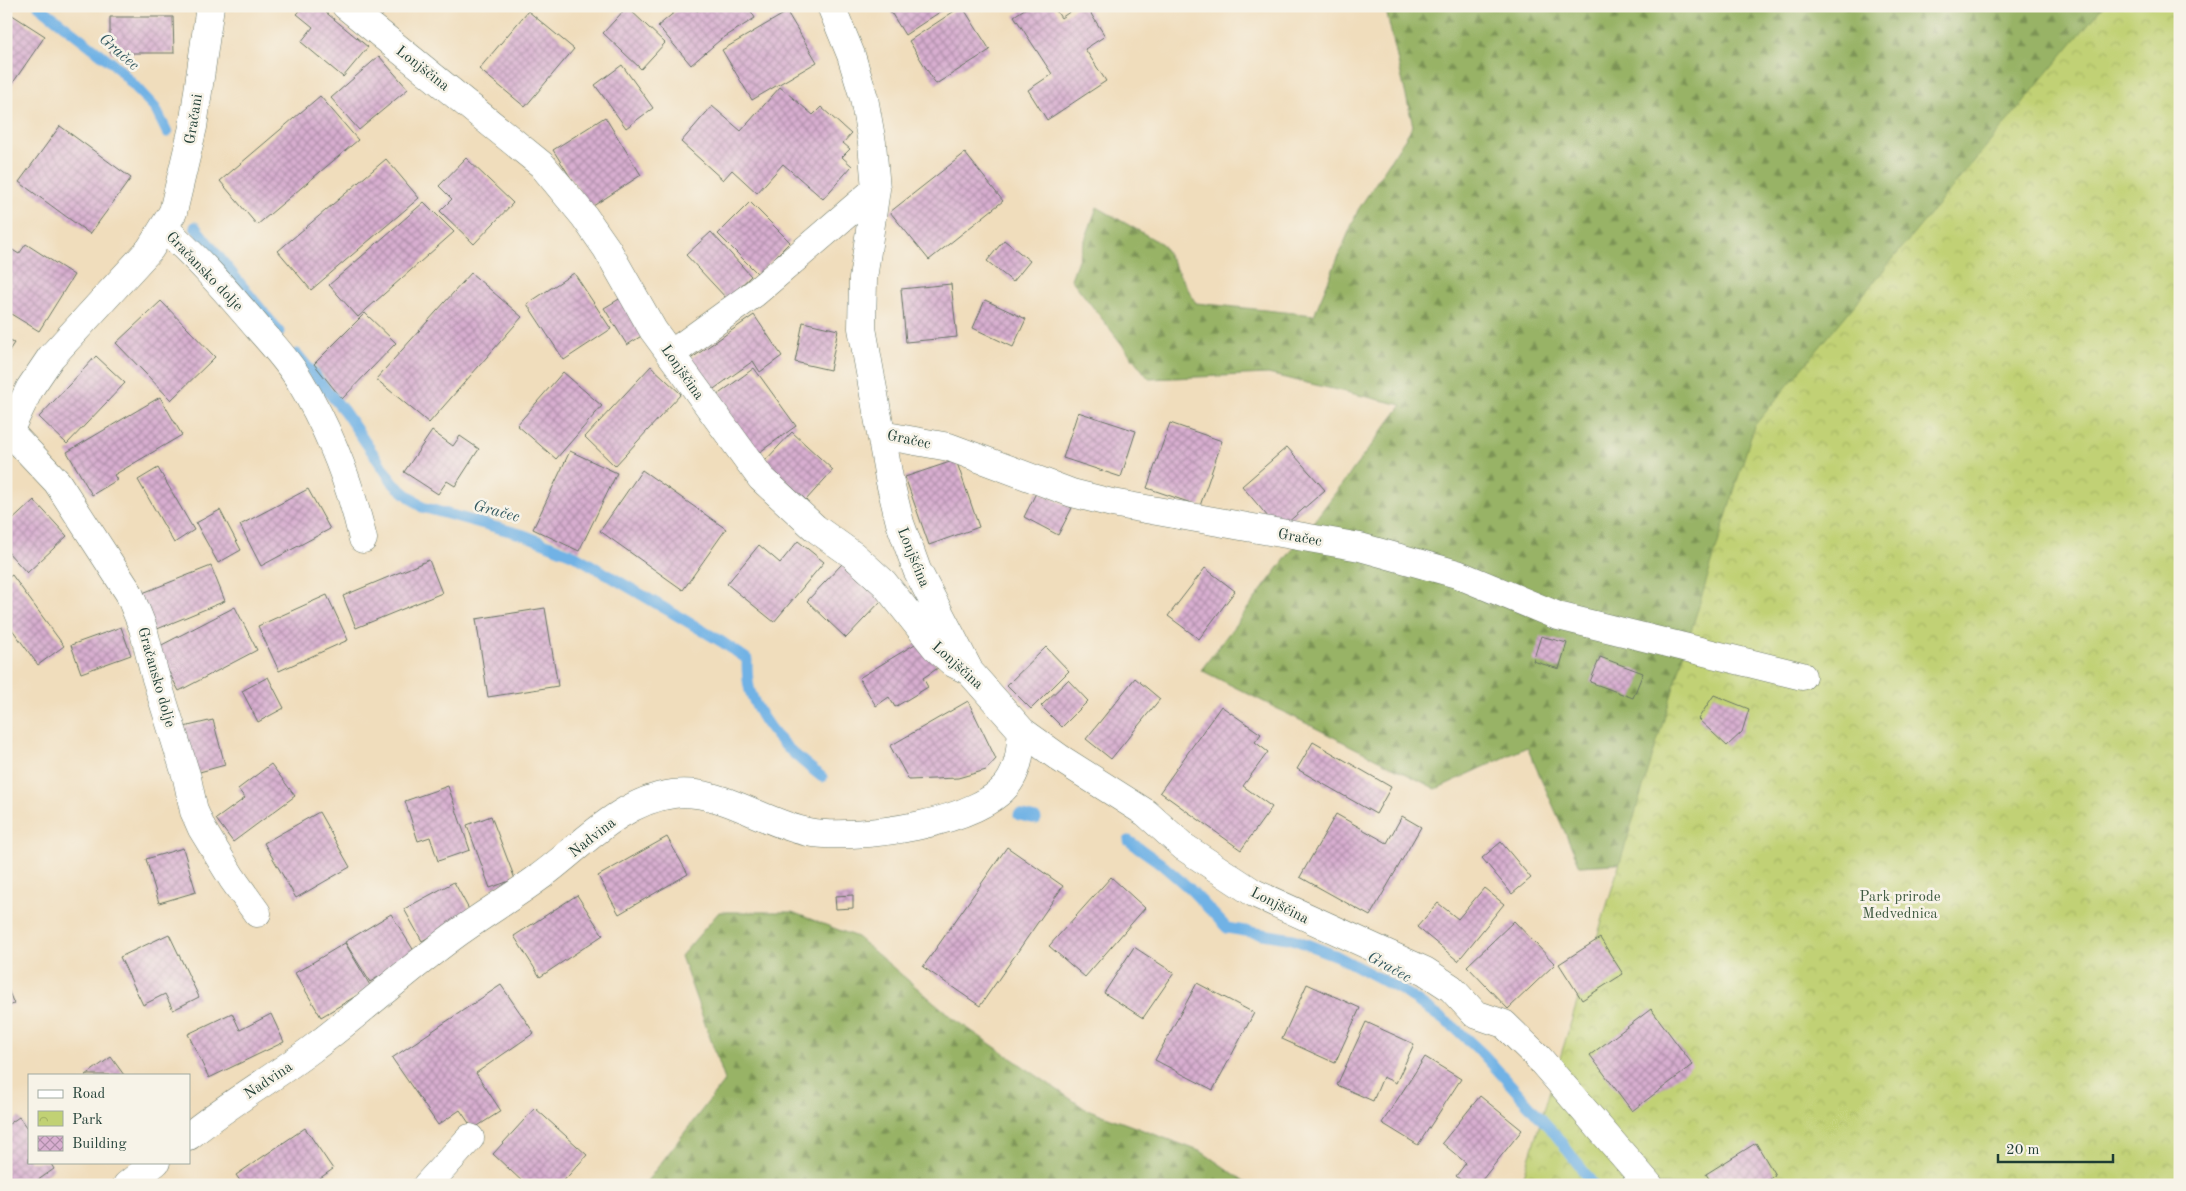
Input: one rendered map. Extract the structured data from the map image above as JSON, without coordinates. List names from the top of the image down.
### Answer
{
  "streets": {
    "street": [
      "Lonjščina",
      "Gračani",
      "Gračansko dolje",
      "Gračec",
      "Lonjšćina",
      "Nadvina"
    ]
  },
  "crossings": [
    ["Lonjščina", "Lonjšćina"],
    ["Lonjščina", "Nadvina"],
    ["Gračani", "Gračansko dolje"],
    ["Gračec", "Lonjšćina"]
  ],
  "water": ["Gračec"],
  "parks": ["Park prirode Medvednica"],
  "legend": ["Road", "Park", "Building"],
  "scale_bar": "20 m"
}
